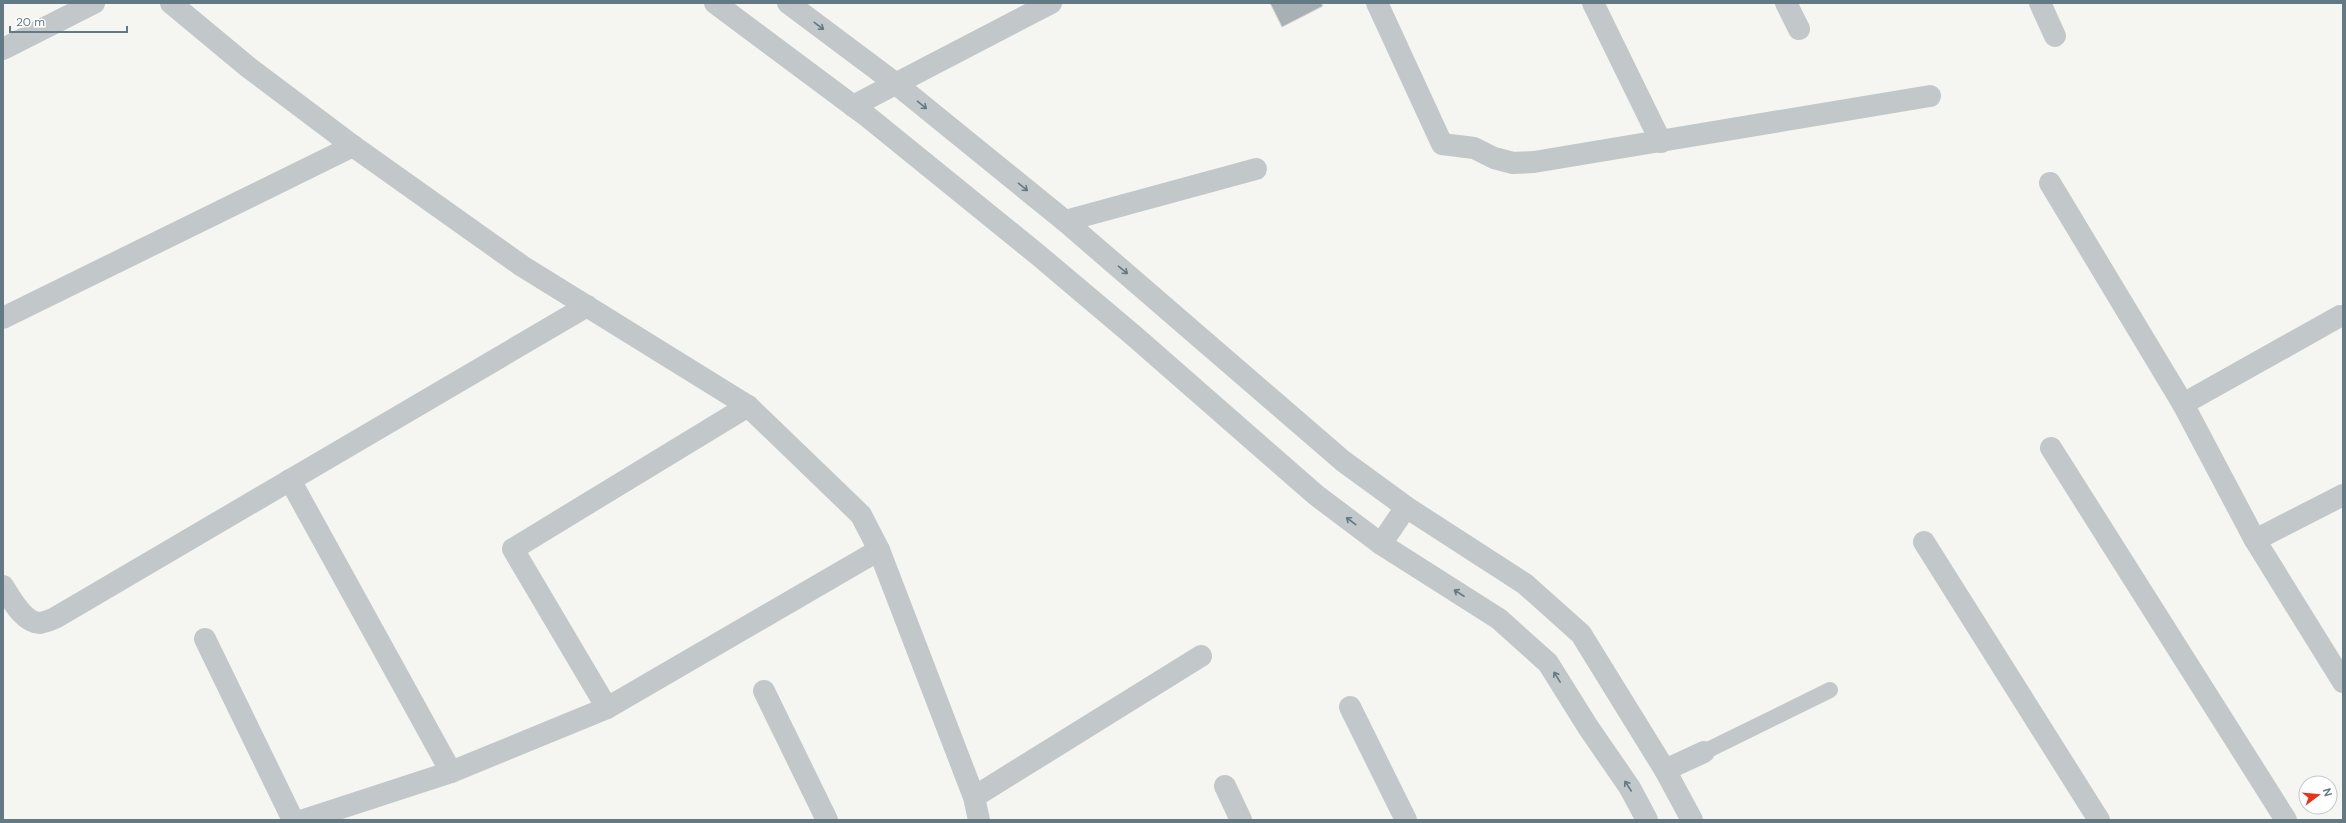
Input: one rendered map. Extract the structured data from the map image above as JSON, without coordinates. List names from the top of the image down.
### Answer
{
  "scale_bar": "20 m",
  "north": "right"
}
